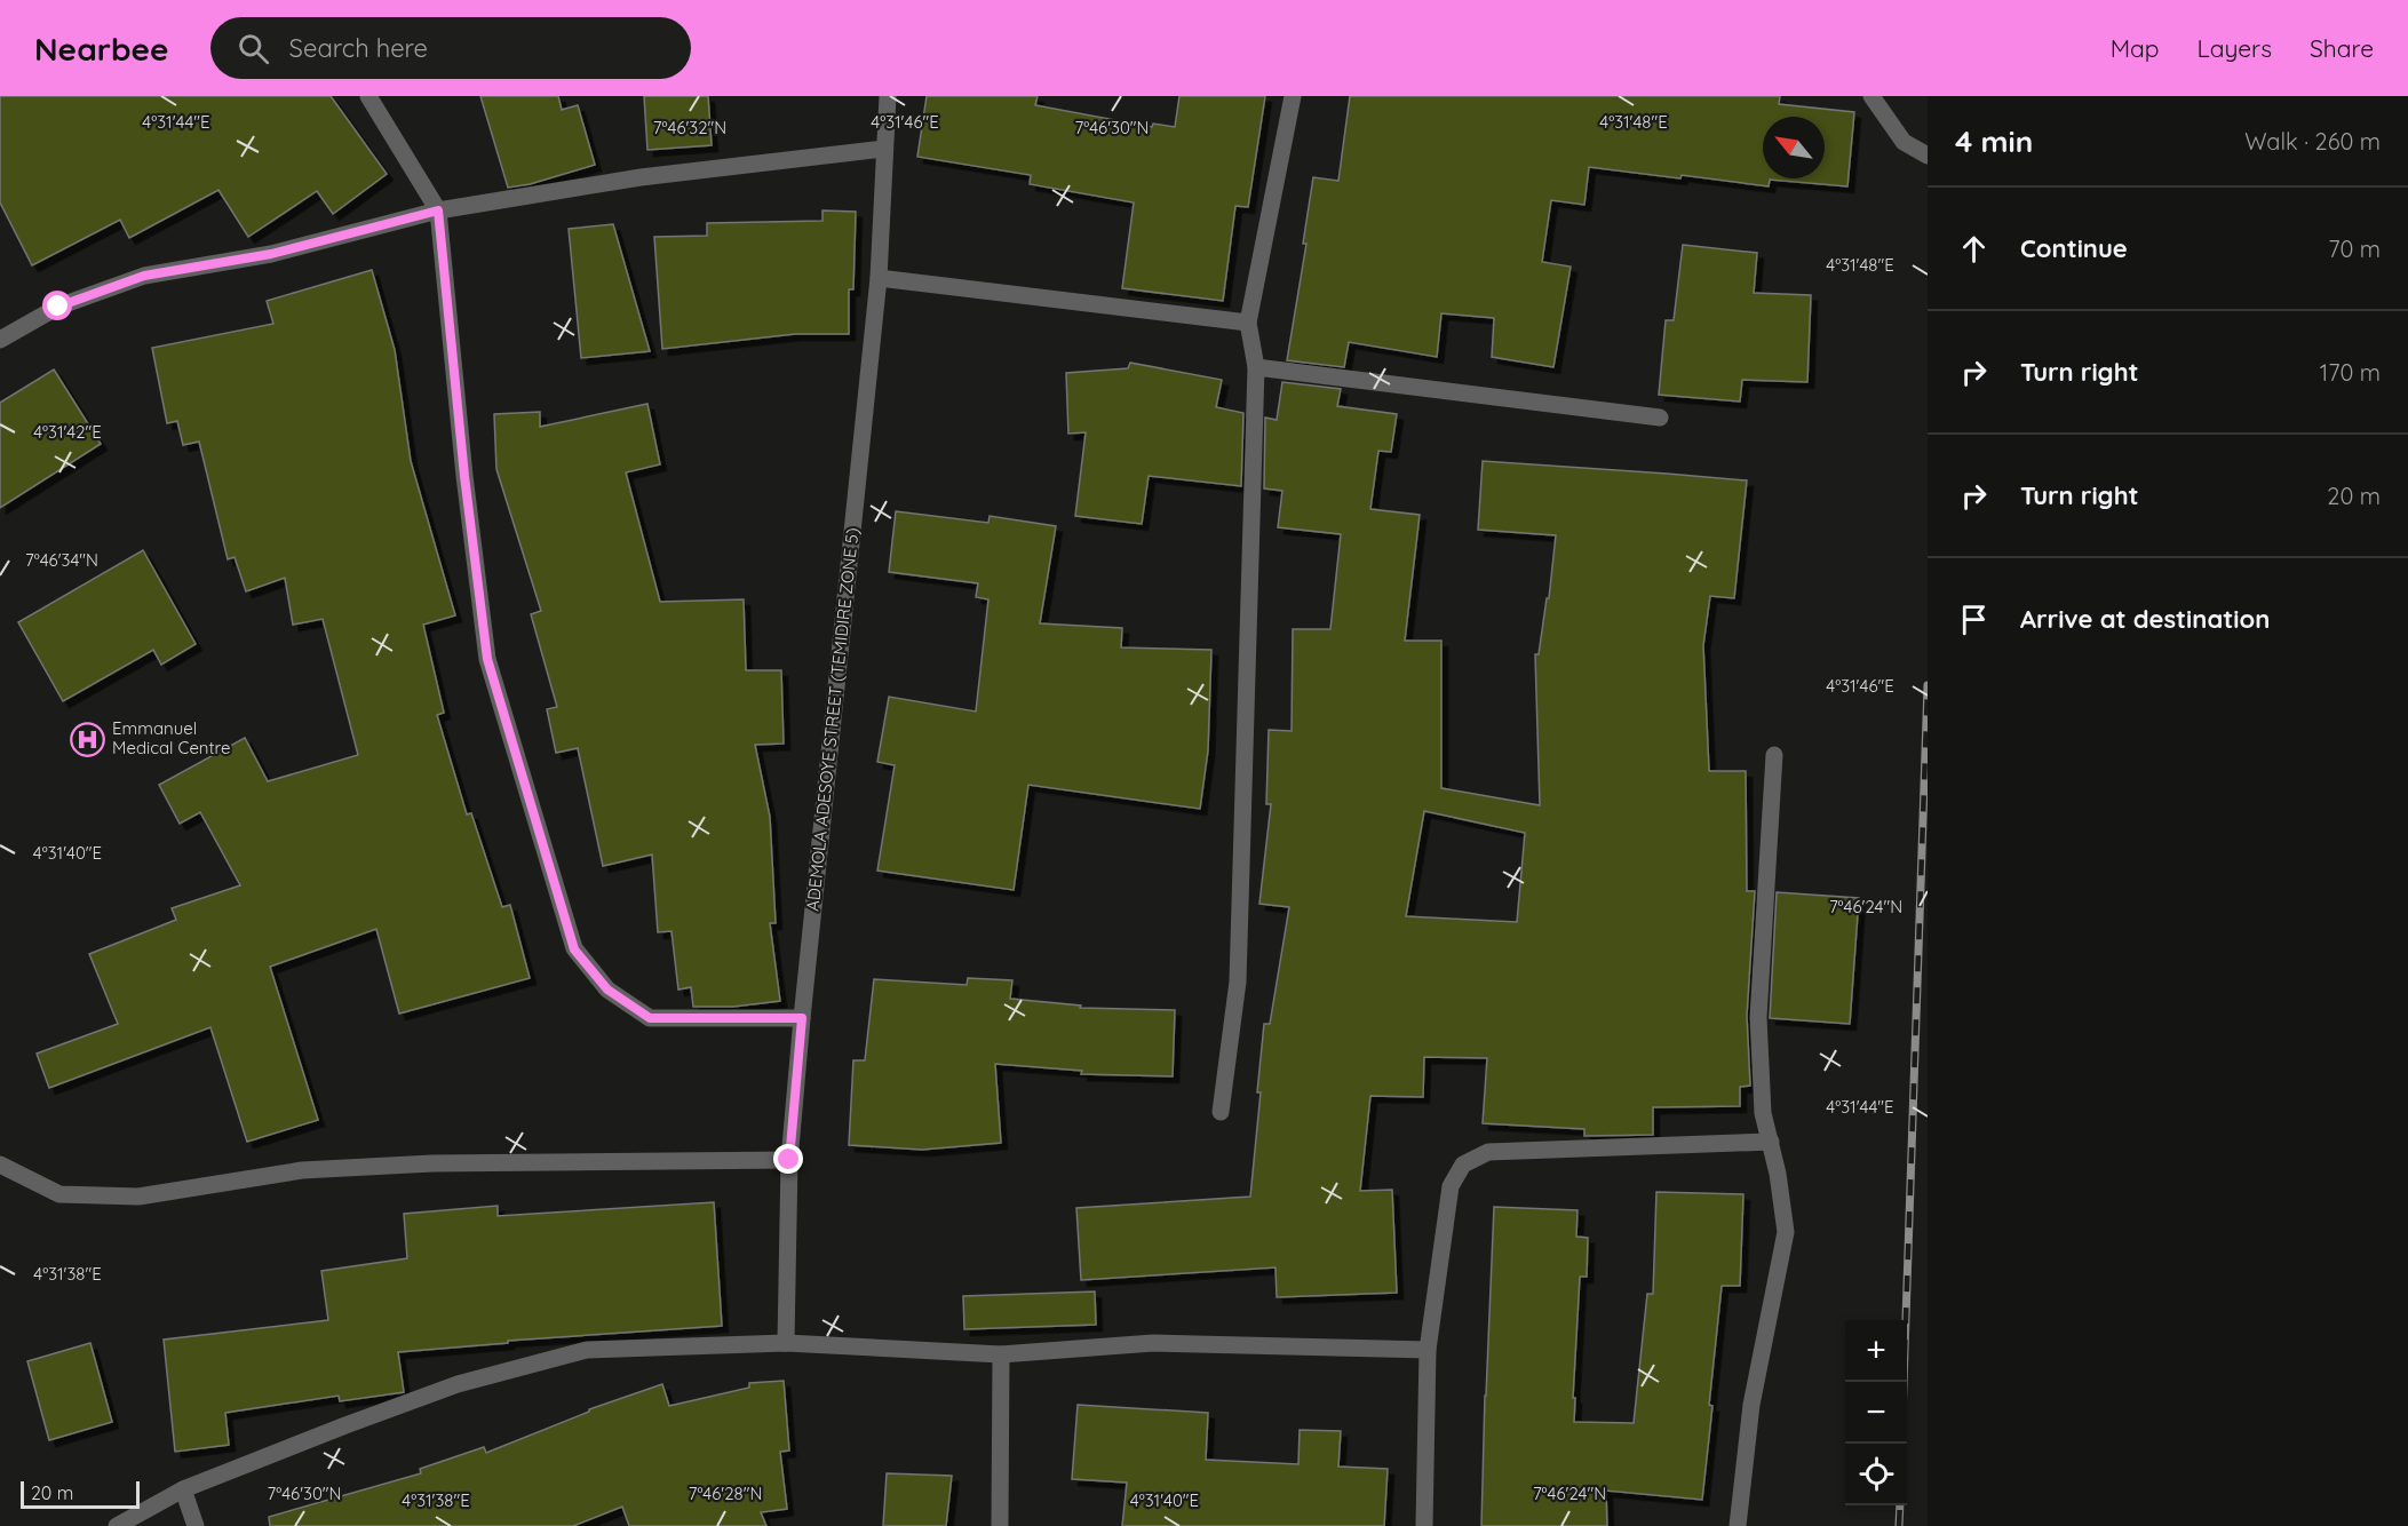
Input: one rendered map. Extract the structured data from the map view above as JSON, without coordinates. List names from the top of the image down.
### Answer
{
  "streets": {
    "street": ["ADEMOLA ADESOYE STREET (TEMIDIRE ZONE 5)"]
  },
  "places": {
    "hospital": ["Emmanuel Medical Centre"]
  },
  "scale_bar": "20 m",
  "north": "top left",
  "page": {
    "header": "Nearbee",
    "search": "Search here",
    "nav": ["Map", "Layers", "Share"],
    "heading": ["4 min", "Walk · 260 m"],
    "list": [
      ["Continue", "70 m"],
      ["Turn right", "170 m"],
      ["Turn right", "20 m"],
      "Arrive at destination"
    ],
    "map_buttons": ["+", "−"],
    "scale": "20 m"
  },
  "coordinates": [
    "4°31'44\"E",
    "4°31'46\"E",
    "4°31'48\"E",
    "7°46'32\"N",
    "7°46'30\"N",
    "4°31'42\"E",
    "7°46'34\"N",
    "4°31'40\"E",
    "7°46'24\"N",
    "4°31'38\"E",
    "7°46'28\"N"
  ]
}
